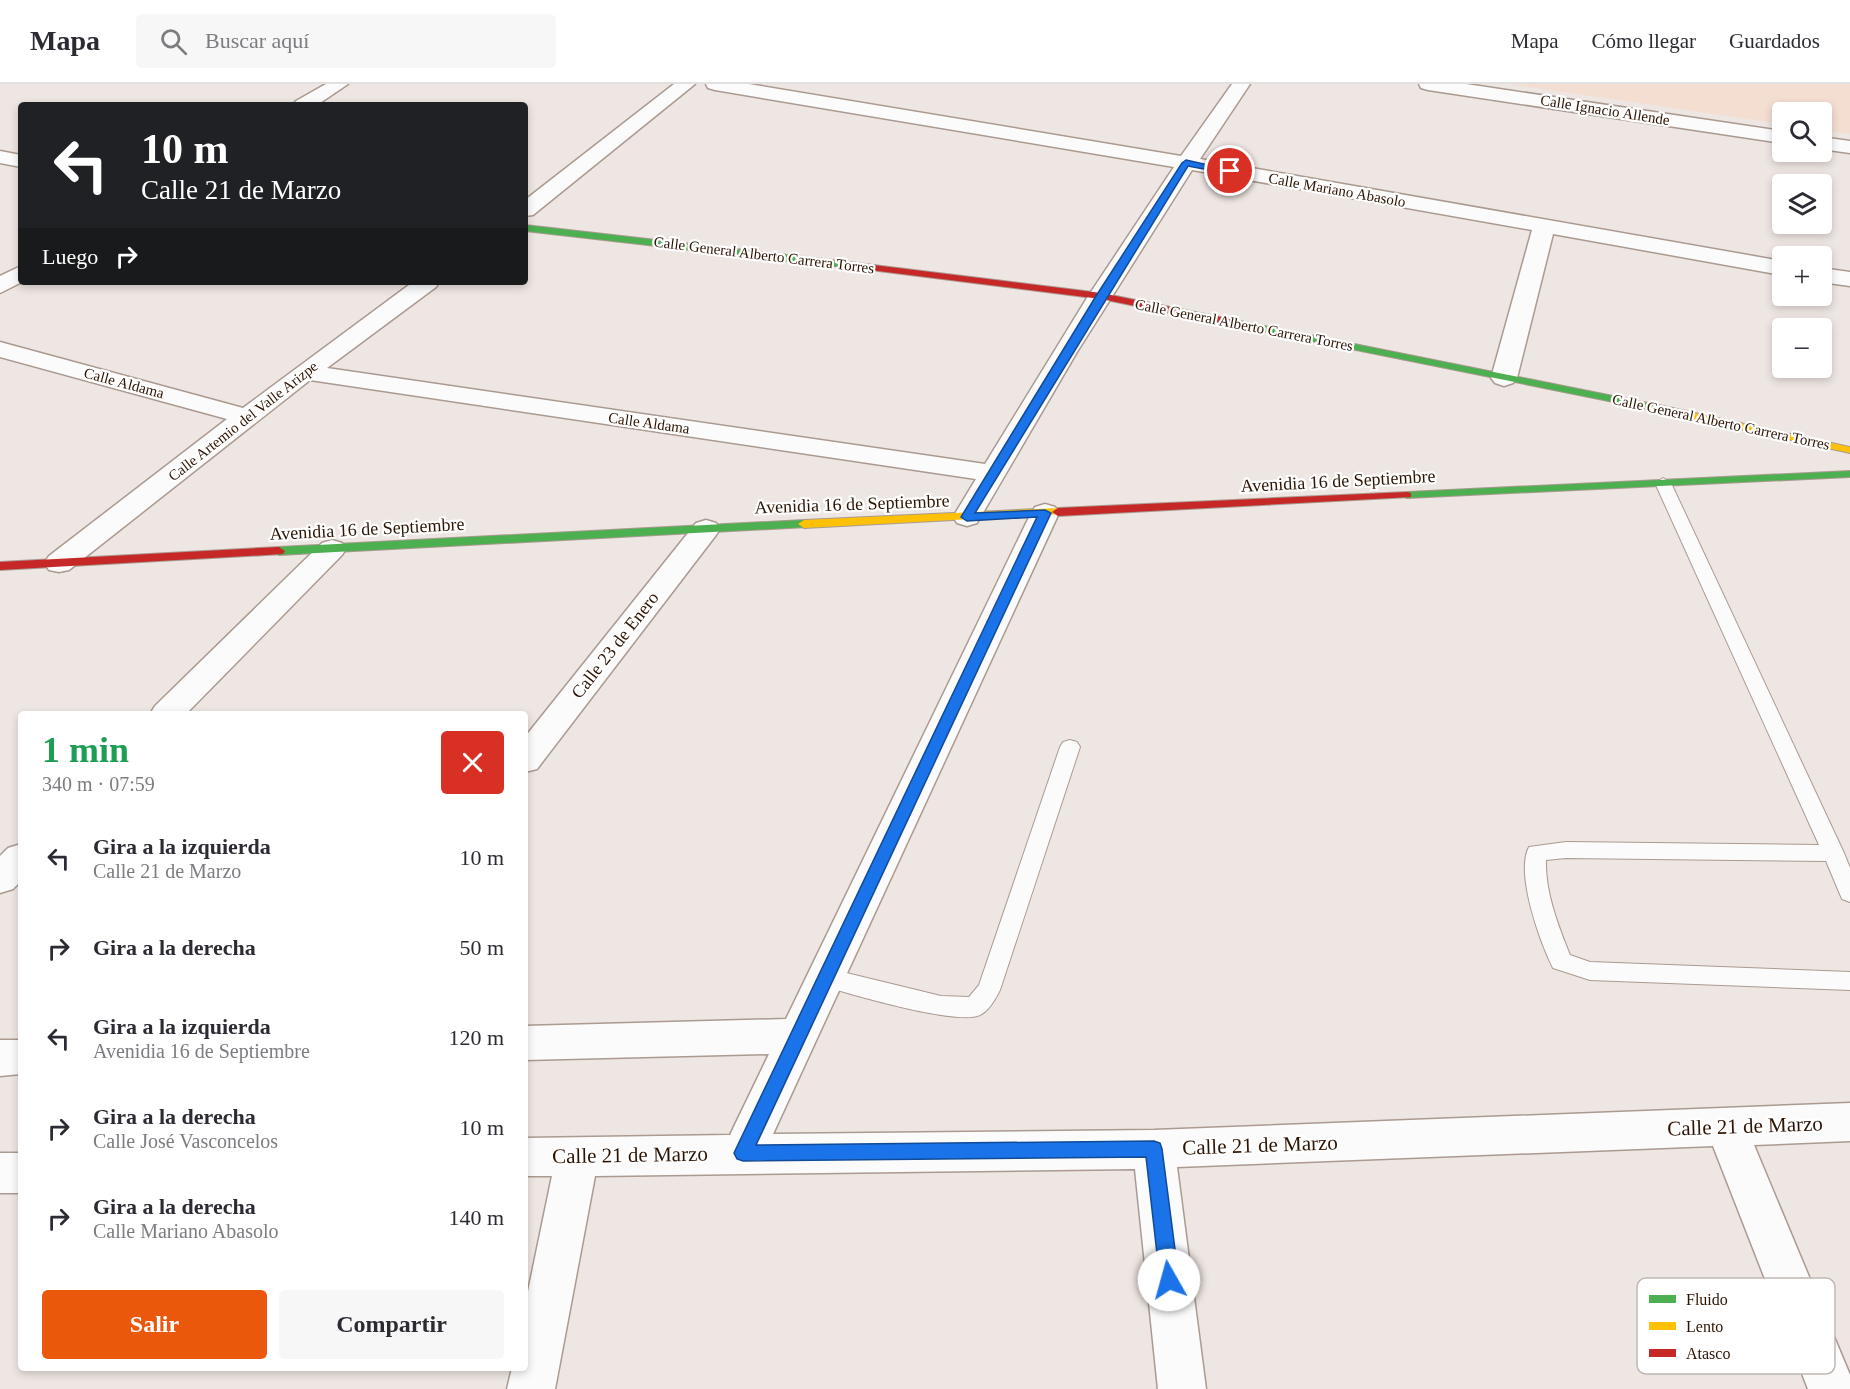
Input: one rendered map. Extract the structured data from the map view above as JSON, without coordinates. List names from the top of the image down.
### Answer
{
  "streets": {
    "main road": ["Calle General Alberto Carrera Torres", "Avenidia 16 de Septiembre"],
    "street": [
      "Calle Ignacio Allende",
      "Calle Mariano Abasolo",
      "Calle Aldama",
      "Calle Artemio del Valle Arizpe",
      "Calle 23 de Enero",
      "Calle 21 de Marzo"
    ]
  },
  "crossings": [
    ["Calle Aldama", "Calle Artemio del Valle Arizpe"],
    ["Calle Artemio del Valle Arizpe", "Avenidia 16 de Septiembre"],
    ["Avenidia 16 de Septiembre", "Calle 23 de Enero"]
  ],
  "legend": ["Fluido", "Lento", "Atasco"],
  "page": {
    "header": "Mapa",
    "search": "Buscar aquí",
    "nav": ["Mapa", "Cómo llegar", "Guardados"],
    "map_buttons": ["+", "−"],
    "turn": ["10 m", "Calle 21 de Marzo"],
    "then": "Luego",
    "heading": ["1 min", "340 m · 07:59"],
    "list": [
      {
        "name": "Gira a la izquierda",
        "note": "Calle 21 de Marzo",
        "value": "10 m"
      },
      {
        "name": "Gira a la derecha",
        "value": "50 m"
      },
      {
        "name": "Gira a la izquierda",
        "note": "Avenidia 16 de Septiembre",
        "value": "120 m"
      },
      {
        "name": "Gira a la derecha",
        "note": "Calle José Vasconcelos",
        "value": "10 m"
      },
      {
        "name": "Gira a la derecha",
        "note": "Calle Mariano Abasolo",
        "value": "140 m"
      }
    ],
    "buttons": ["Salir", "Compartir"]
  }
}
